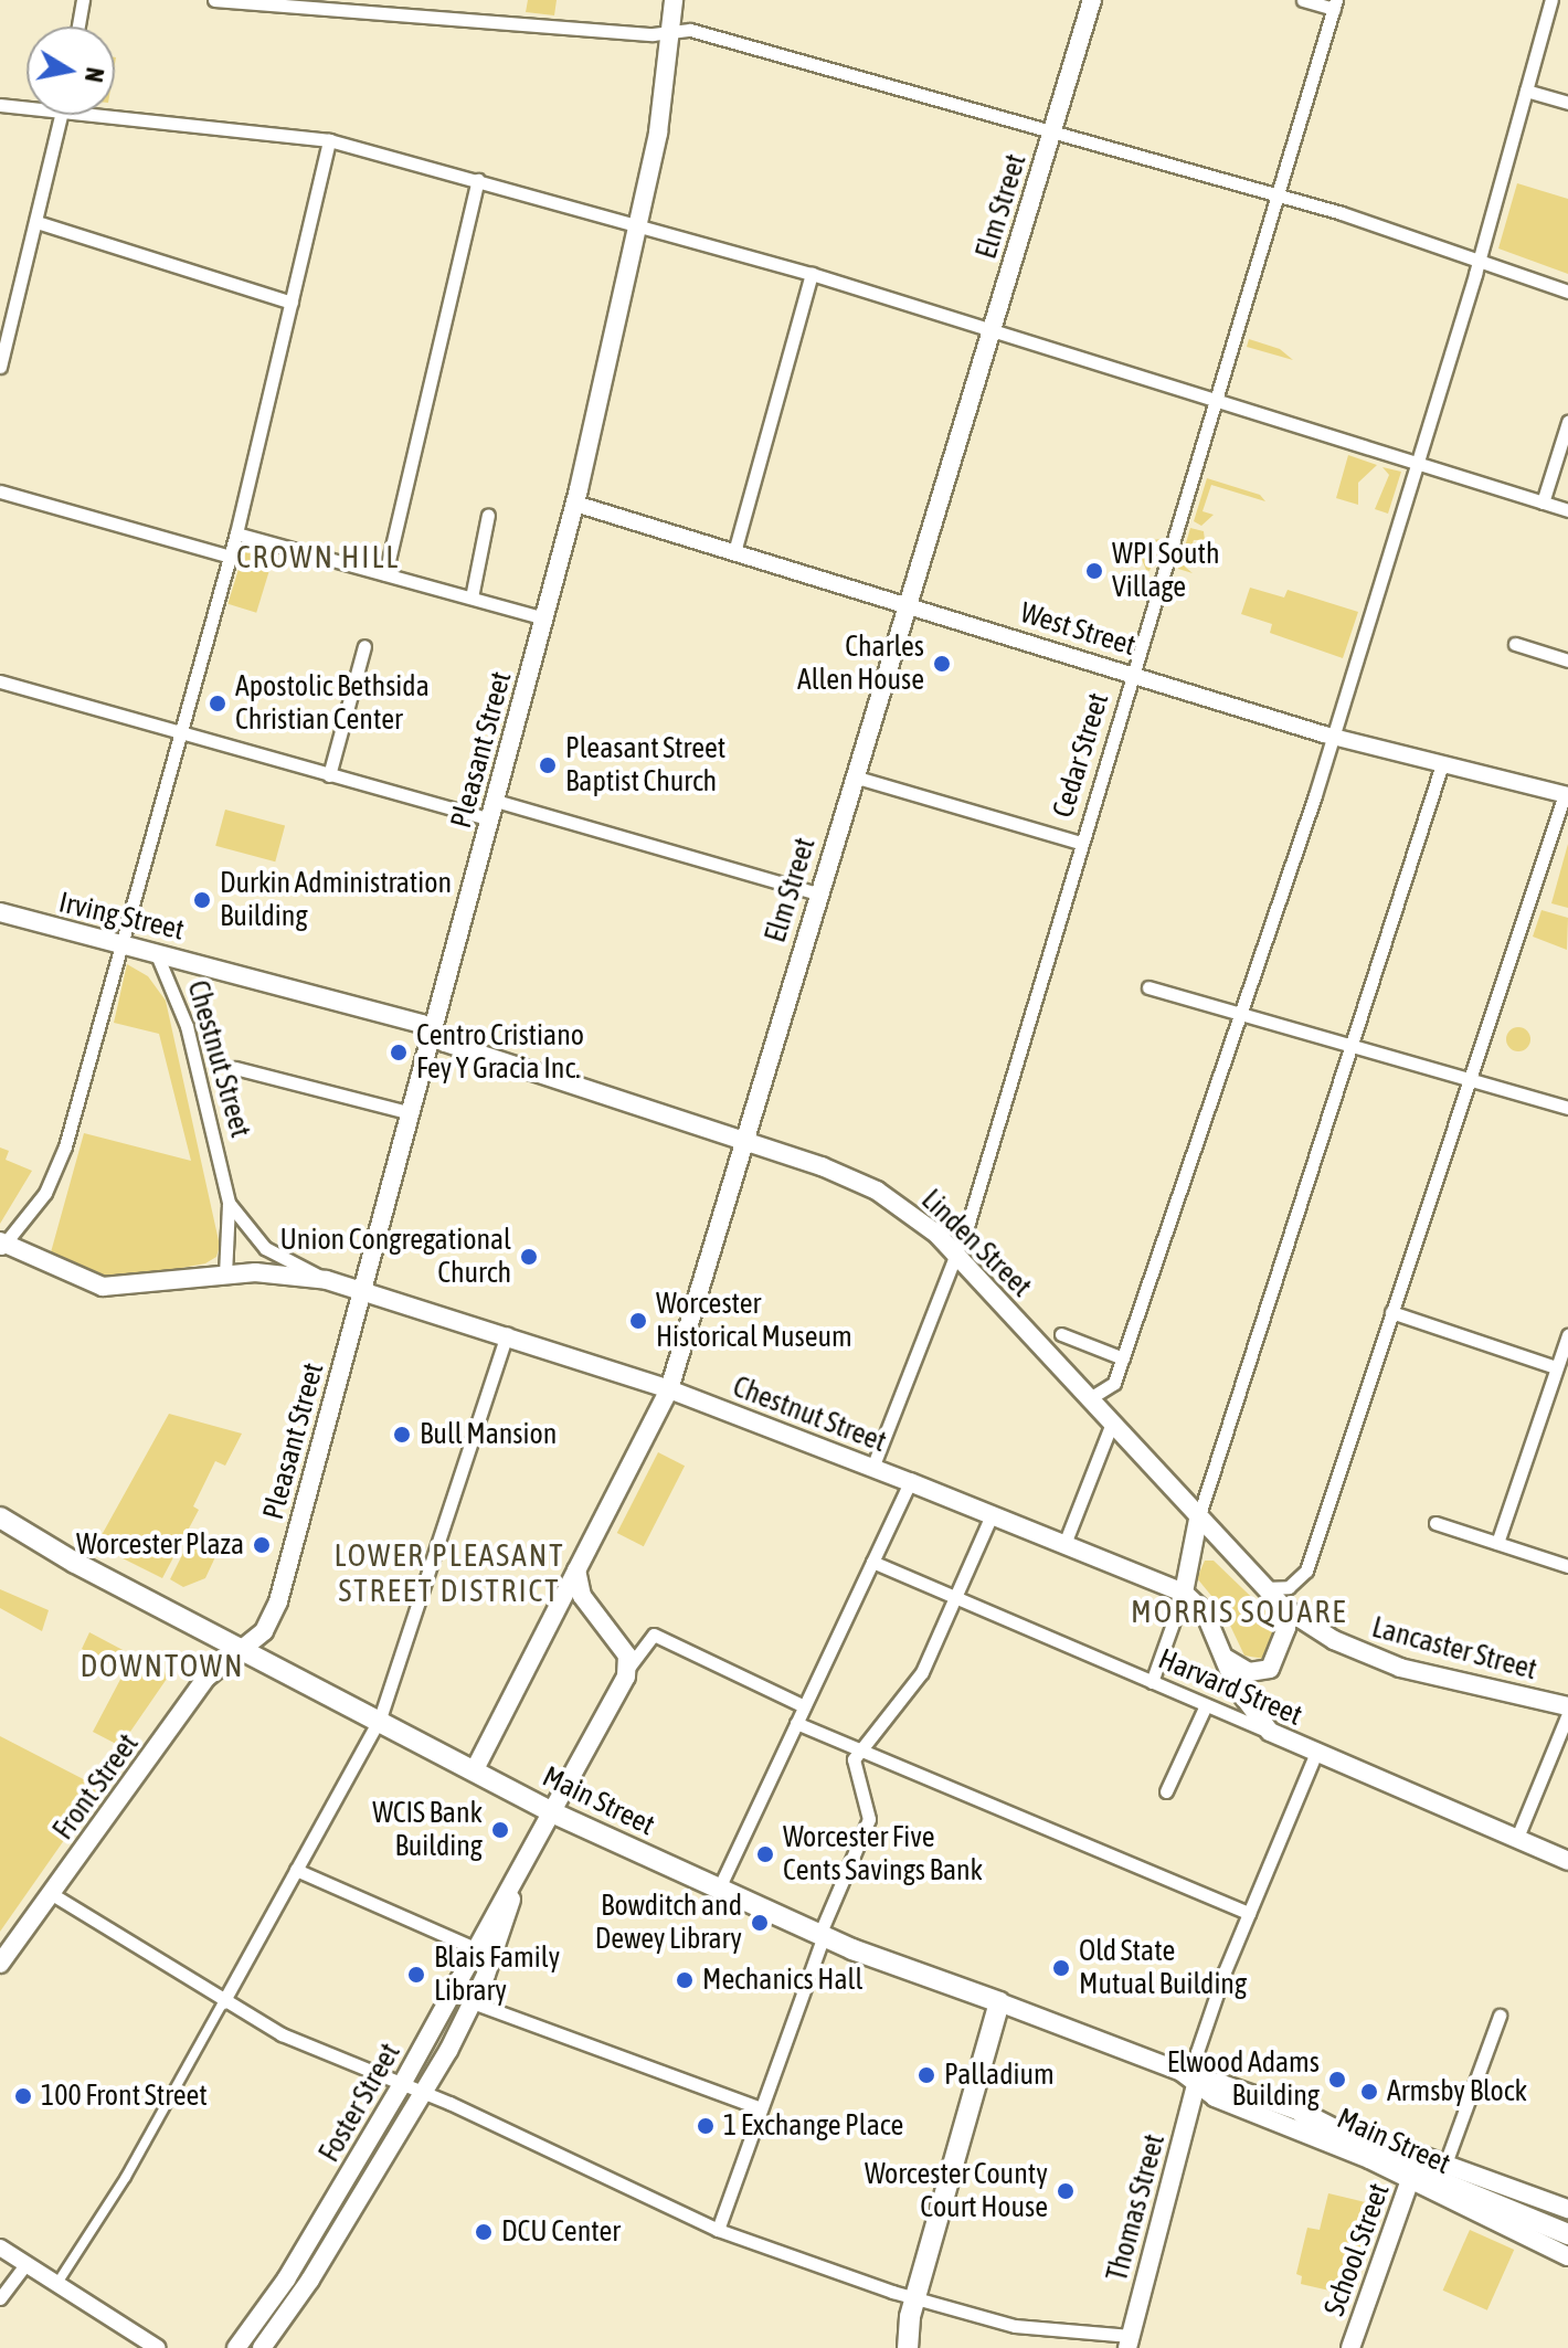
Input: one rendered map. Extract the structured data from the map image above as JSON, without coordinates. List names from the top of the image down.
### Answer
{
  "streets": {
    "main road": [
      "Elm Street",
      "Pleasant Street",
      "Irving Street",
      "Chestnut Street",
      "Linden Street",
      "Lancaster Street",
      "Harvard Street",
      "Front Street",
      "Main Street",
      "Foster Street",
      "Thomas Street",
      "School Street"
    ],
    "street": ["West Street", "Cedar Street"]
  },
  "crossings": [
    ["Elm Street", "West Street"],
    ["Elm Street", "Chestnut Street"],
    ["Elm Street", "Linden Street"],
    ["Elm Street", "Main Street"],
    ["West Street", "Pleasant Street"],
    ["West Street", "Cedar Street"],
    ["Pleasant Street", "Irving Street"],
    ["Pleasant Street", "Chestnut Street"],
    ["Pleasant Street", "Linden Street"],
    ["Pleasant Street", "Front Street"],
    ["Pleasant Street", "Main Street"],
    ["Cedar Street", "Chestnut Street"],
    ["Cedar Street", "Linden Street"],
    ["Irving Street", "Chestnut Street"],
    ["Irving Street", "Linden Street"],
    ["Linden Street", "Lancaster Street"],
    ["Front Street", "Main Street"],
    ["Main Street", "Foster Street"],
    ["Main Street", "Thomas Street"],
    ["Main Street", "School Street"]
  ],
  "districts": [
    "CROWN HILL",
    "LOWER PLEASANT STREET DISTRICT",
    "MORRIS SQUARE",
    "DOWNTOWN"
  ],
  "places": [
    "WPI South Village",
    "Charles Allen House",
    "Apostolic Bethsida Christian Center",
    "Pleasant Street Baptist Church",
    "Durkin Administration Building",
    "Centro Cristiano Fey Y Gracia Inc.",
    "Union Congregational Church",
    "Worcester Historical Museum",
    "Bull Mansion",
    "Worcester Plaza",
    "WCIS Bank Building",
    "Worcester Five Cents Savings Bank",
    "Bowditch and Dewey Library",
    "Old State Mutual Building",
    "Blais Family Library",
    "Mechanics Hall",
    "Palladium",
    "Elwood Adams Building",
    "Armsby Block",
    "100 Front Street",
    "1 Exchange Place",
    "Worcester County Court House",
    "DCU Center"
  ],
  "north": "right"
}
